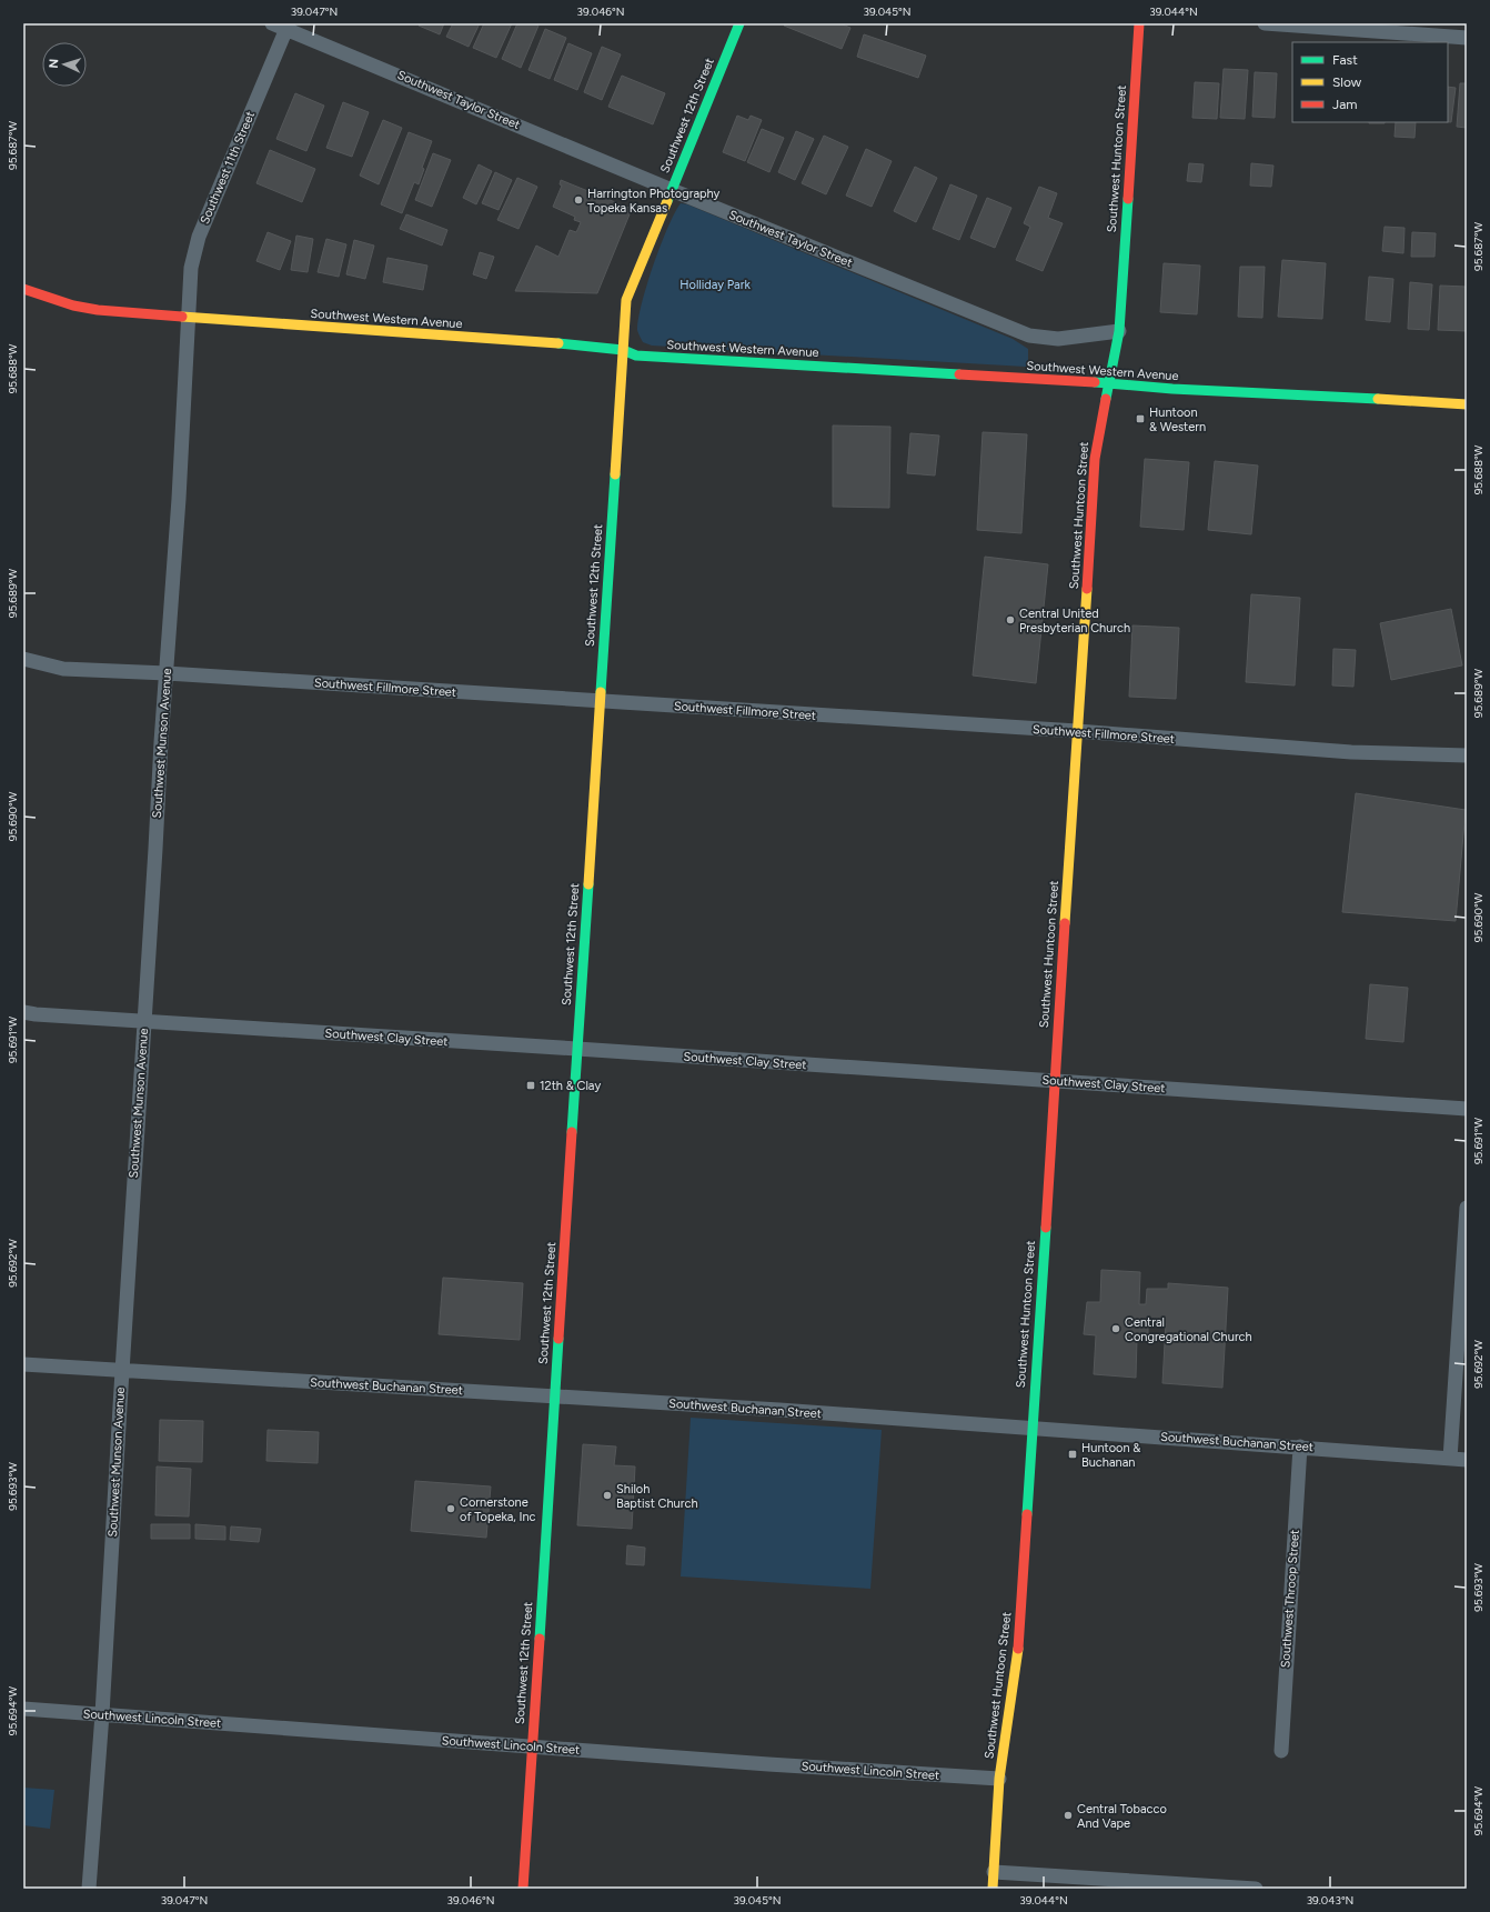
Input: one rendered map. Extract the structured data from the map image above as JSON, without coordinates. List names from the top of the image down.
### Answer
{
  "streets": {
    "main road": ["Southwest 12th Street", "Southwest Huntoon Street", "Southwest Western Avenue"],
    "street": [
      "Southwest Taylor Street",
      "Southwest 11th Street",
      "Southwest Fillmore Street",
      "Southwest Munson Avenue",
      "Southwest Clay Street",
      "Southwest Buchanan Street",
      "Southwest Throop Street",
      "Southwest Lincoln Street"
    ]
  },
  "crossings": [
    ["Southwest Taylor Street", "Southwest 12th Street"],
    ["Southwest Taylor Street", "Southwest Huntoon Street"],
    ["Southwest Taylor Street", "Southwest 11th Street"],
    ["Southwest 12th Street", "Southwest Western Avenue"],
    ["Southwest 12th Street", "Southwest Fillmore Street"],
    ["Southwest 12th Street", "Southwest Clay Street"],
    ["Southwest 12th Street", "Southwest Buchanan Street"],
    ["Southwest 12th Street", "Southwest Lincoln Street"],
    ["Southwest Huntoon Street", "Southwest Western Avenue"],
    ["Southwest Huntoon Street", "Southwest Fillmore Street"],
    ["Southwest Huntoon Street", "Southwest Clay Street"],
    ["Southwest Huntoon Street", "Southwest Buchanan Street"],
    ["Southwest Huntoon Street", "Southwest Lincoln Street"],
    ["Southwest 11th Street", "Southwest Western Avenue"],
    ["Southwest 11th Street", "Southwest Munson Avenue"],
    ["Southwest Western Avenue", "Southwest Munson Avenue"],
    ["Southwest Fillmore Street", "Southwest Munson Avenue"],
    ["Southwest Munson Avenue", "Southwest Clay Street"],
    ["Southwest Munson Avenue", "Southwest Buchanan Street"],
    ["Southwest Munson Avenue", "Southwest Lincoln Street"],
    ["Southwest Buchanan Street", "Southwest Throop Street"]
  ],
  "parks": ["Holliday Park"],
  "places": {
    "other": [
      "Harrington Photography Topeka Kansas",
      "Central United Presbyterian Church",
      "Central Congregational Church",
      "Shiloh Baptist Church",
      "Cornerstone of Topeka, Inc",
      "Central Tobacco And Vape"
    ],
    "transit": ["Huntoon & Western", "12th & Clay", "Huntoon & Buchanan"]
  },
  "legend": ["Fast", "Slow", "Jam"],
  "north": "left",
  "coordinates": [
    "39.047°N",
    "39.046°N",
    "39.045°N",
    "39.044°N",
    "95.687°W",
    "95.688°W",
    "95.689°W",
    "95.690°W",
    "95.691°W",
    "95.692°W",
    "95.693°W",
    "95.694°W",
    "39.043°N"
  ]
}
